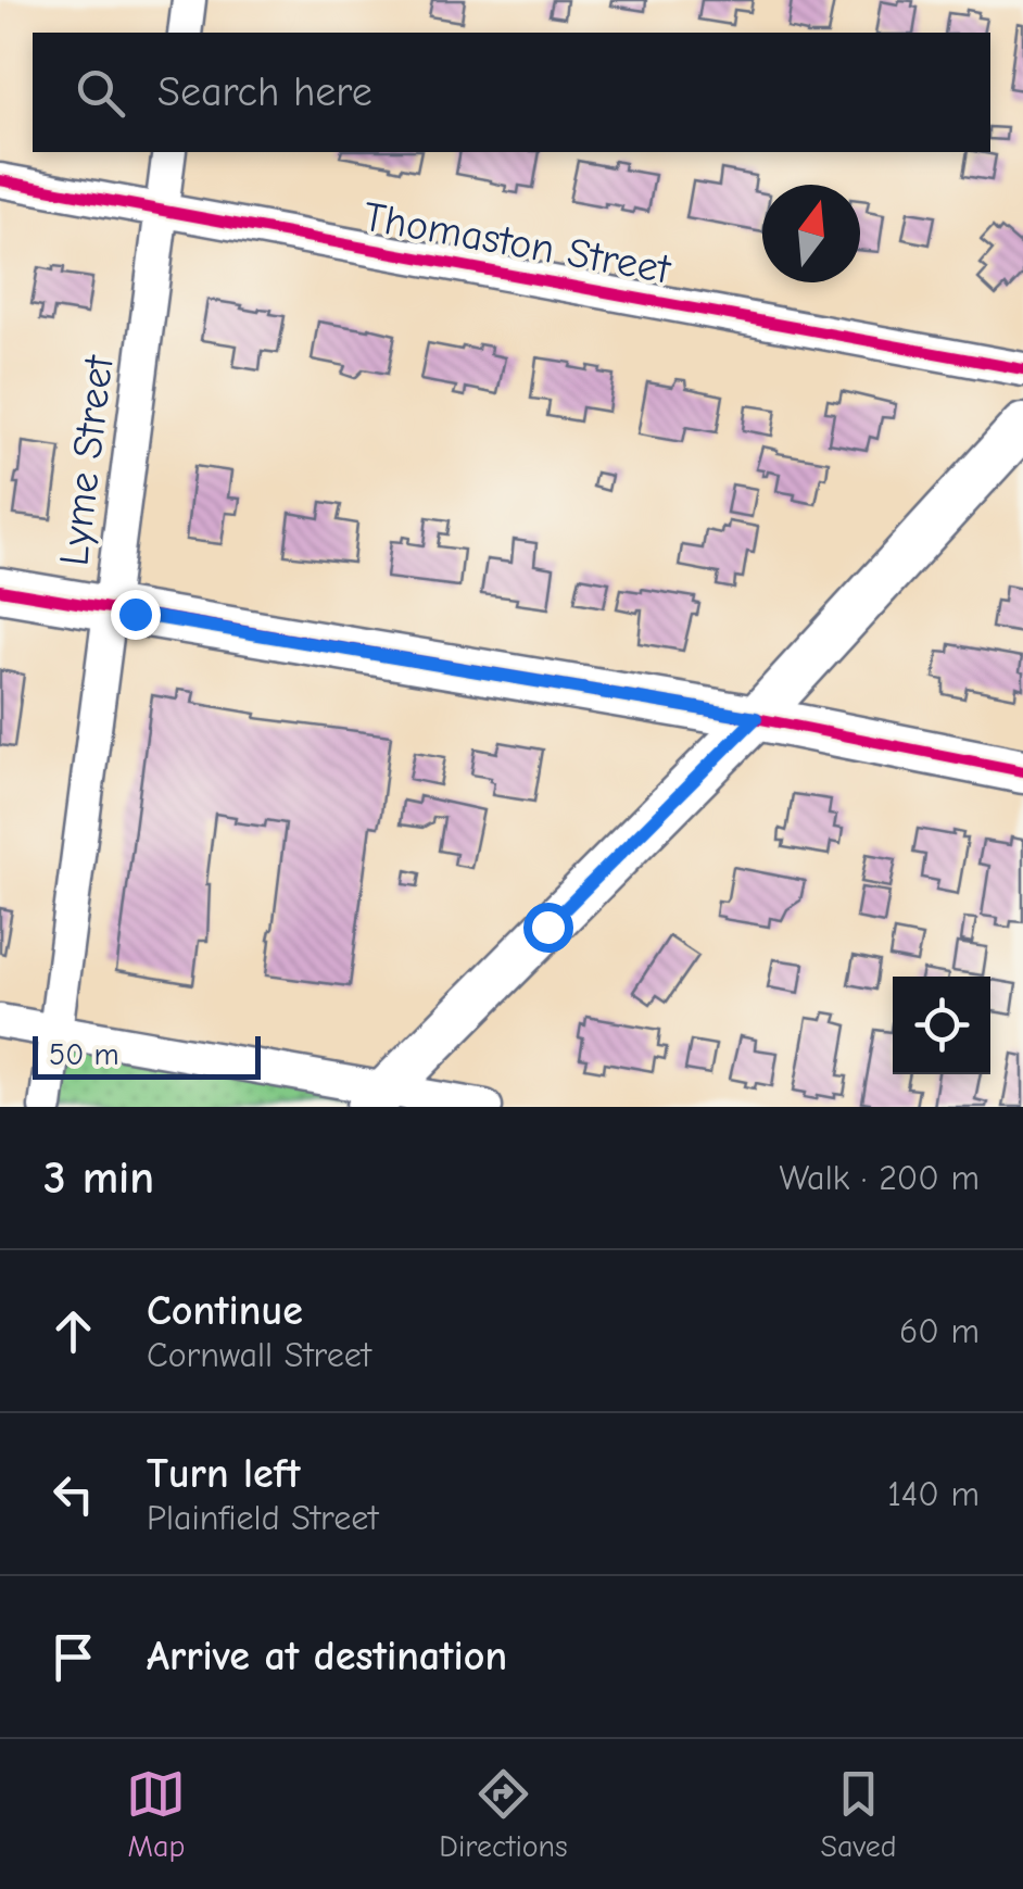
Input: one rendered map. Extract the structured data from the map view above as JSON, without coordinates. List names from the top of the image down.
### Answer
{
  "streets": {
    "street": ["Thomaston Street", "Lyme Street"]
  },
  "crossings": [
    ["Thomaston Street", "Lyme Street"]
  ],
  "scale_bar": "50 m",
  "north": "top",
  "page": {
    "search": "Search here",
    "scale": "50 m",
    "heading": ["3 min", "Walk · 200 m"],
    "list": [
      ["Continue", "Cornwall Street", "60 m"],
      ["Turn left", "Plainfield Street", "140 m"],
      "Arrive at destination"
    ],
    "nav": ["Map", "Directions", "Saved"]
  }
}
